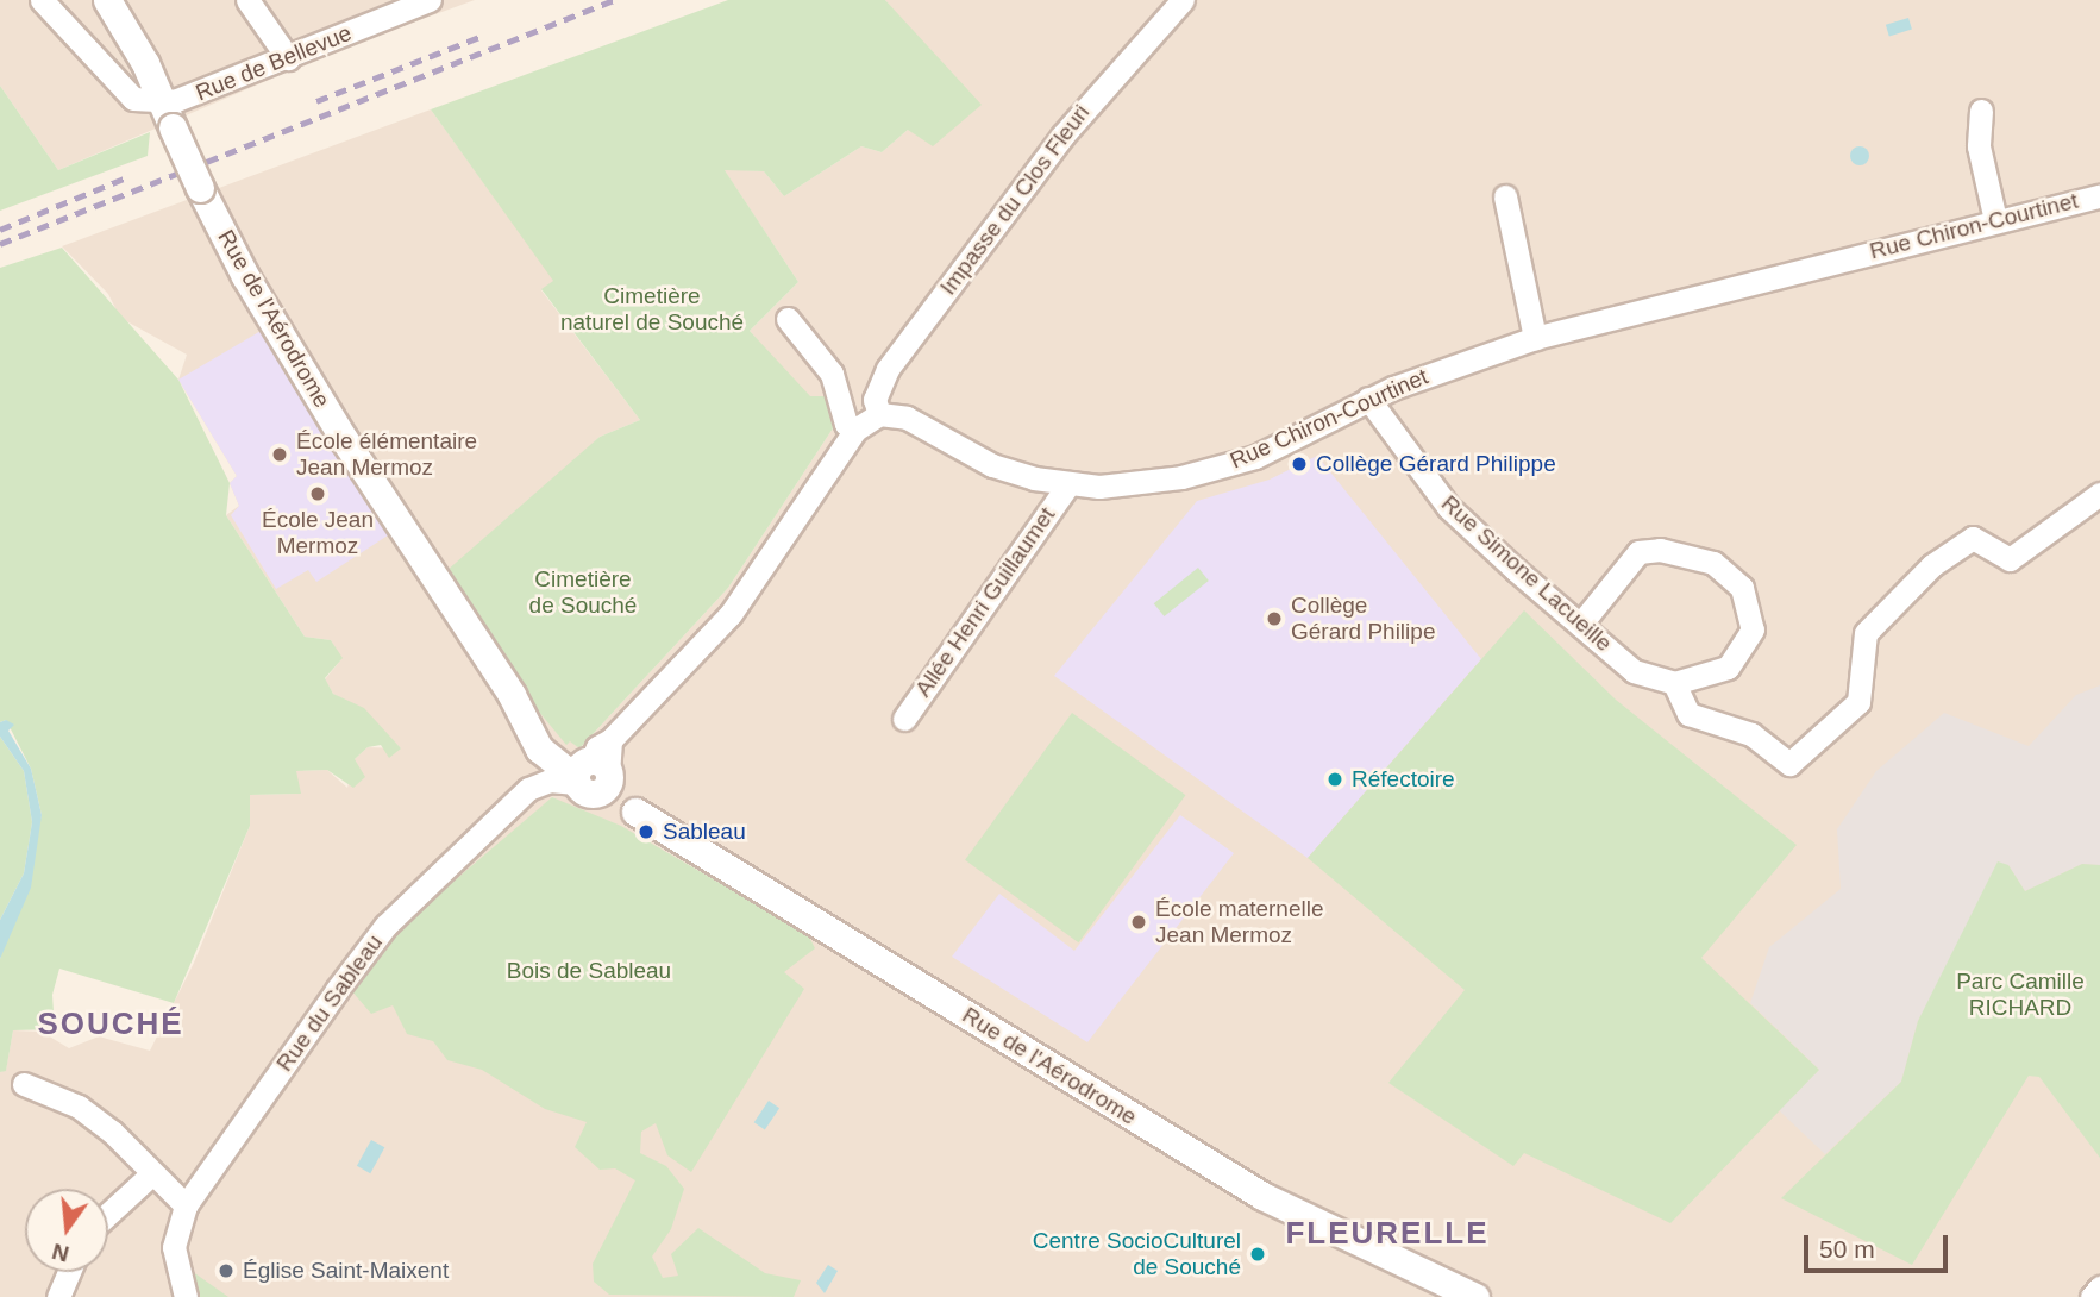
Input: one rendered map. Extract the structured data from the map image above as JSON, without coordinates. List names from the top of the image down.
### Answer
{
  "streets": {
    "street": [
      "Rue de Bellevue",
      "Impasse du Clos Fleuri",
      "Rue Chiron-Courtinet",
      "Rue de l'Aérodrome",
      "Rue Simone Lacueille",
      "Allée Henri Guillaumet",
      "Rue du Sableau"
    ]
  },
  "crossings": [
    ["Rue de Bellevue", "Rue de l'Aérodrome"],
    ["Impasse du Clos Fleuri", "Rue Chiron-Courtinet"],
    ["Rue Chiron-Courtinet", "Rue Simone Lacueille"],
    ["Rue Chiron-Courtinet", "Allée Henri Guillaumet"],
    ["Rue de l'Aérodrome", "Rue du Sableau"]
  ],
  "districts": ["SOUCHÉ", "FLEURELLE"],
  "parks": [
    "Cimetière naturel de Souché",
    "Cimetière de Souché",
    "Bois de Sableau",
    "Parc Camille RICHARD"
  ],
  "places": [
    "École élémentaire Jean Mermoz",
    "Collège Gérard Philippe",
    "École Jean Mermoz",
    "Collège Gérard Philipe",
    "Réfectoire",
    "Sableau",
    "École maternelle Jean Mermoz",
    "Centre SocioCulturel de Souché",
    "Église Saint-Maixent"
  ],
  "scale_bar": "50 m",
  "north": "bottom"
}
